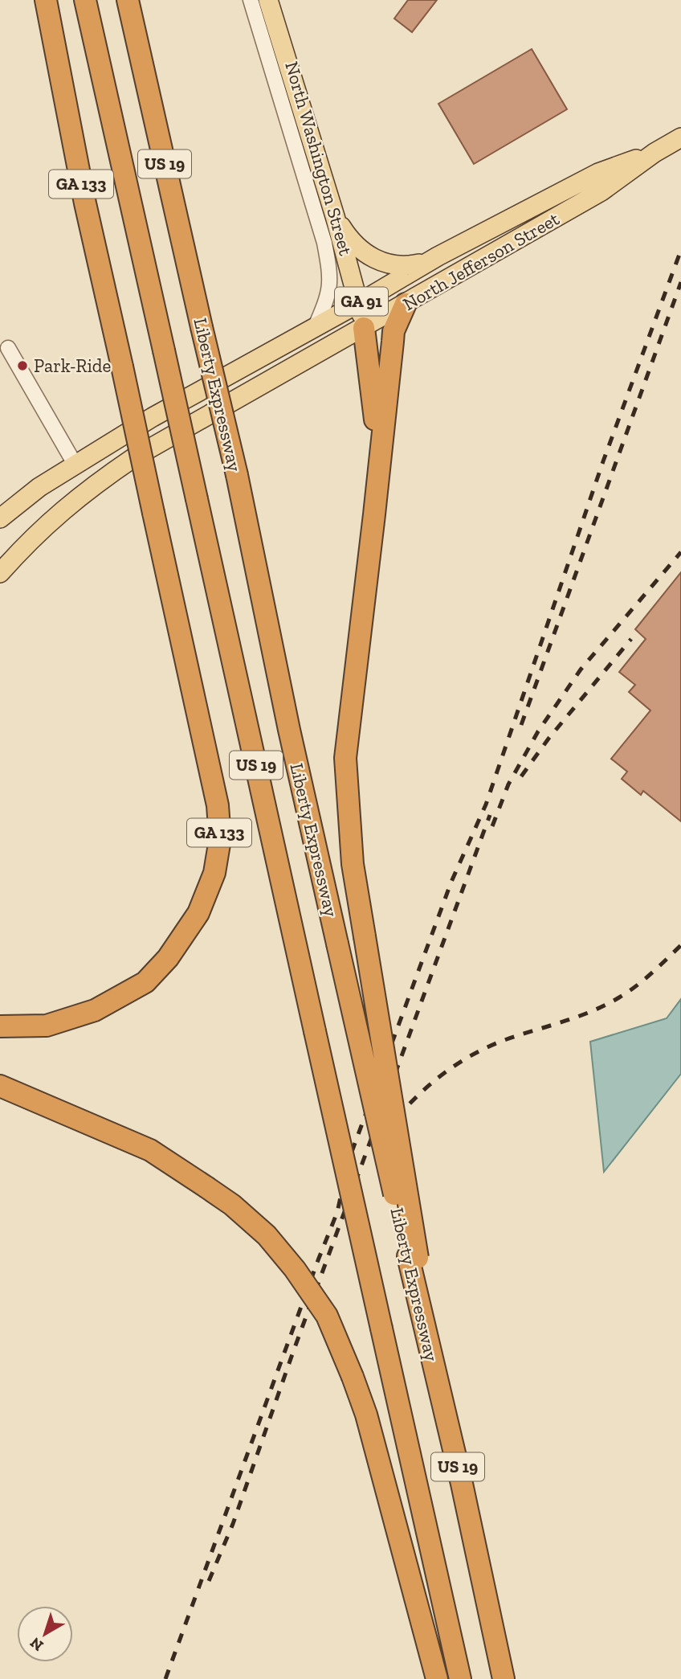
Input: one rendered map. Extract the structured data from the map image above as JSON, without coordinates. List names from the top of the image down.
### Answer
{
  "streets": {
    "highway": ["US 19", "GA 133", "Liberty Expressway"],
    "main road": ["North Jefferson Street", "GA 91"],
    "street": ["North Washington Street"]
  },
  "crossings": [
    ["North Washington Street", "North Jefferson Street"]
  ],
  "places": ["Park-Ride"],
  "north": "bottom left"
}
